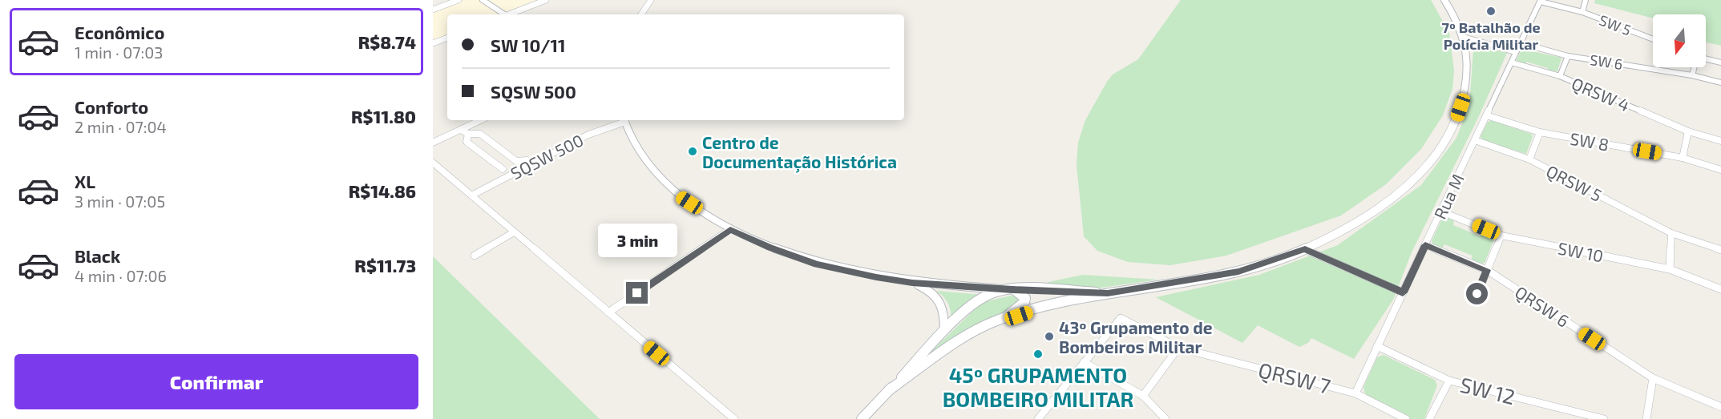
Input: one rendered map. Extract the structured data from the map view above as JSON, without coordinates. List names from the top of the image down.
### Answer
{
  "streets": {
    "street": [
      "SW 5",
      "SW 6",
      "QRSW 4",
      "SW 8",
      "SQSW 500",
      "QRSW 5",
      "Rua M",
      "SW 10",
      "QRSW 6",
      "QRSW 7",
      "SW 12"
    ]
  },
  "crossings": [
    ["SW 5", "Rua M"],
    ["SW 6", "Rua M"],
    ["QRSW 4", "Rua M"],
    ["SW 8", "Rua M"],
    ["QRSW 5", "Rua M"],
    ["Rua M", "SW 10"],
    ["Rua M", "QRSW 6"],
    ["Rua M", "QRSW 7"],
    ["Rua M", "SW 12"]
  ],
  "places": [
    "7º Batalhão de Polícia Militar",
    "Centro de Documentação Histórica",
    "43º Grupamento de Bombeiros Militar",
    "45º GRUPAMENTO BOMBEIRO MILITAR"
  ],
  "north": "bottom",
  "page": {
    "list": [
      {
        "name": "Econômico",
        "note": "1 min · 07:03",
        "value": "R$8.74"
      },
      {
        "name": "Conforto",
        "note": "2 min · 07:04",
        "value": "R$11.80"
      },
      {
        "name": "XL",
        "note": "3 min · 07:05",
        "value": "R$14.86"
      },
      {
        "name": "Black",
        "note": "4 min · 07:06",
        "value": "R$11.73"
      }
    ],
    "banner": ["SW 10/11", "SQSW 500"],
    "bubble": "3 min",
    "buttons": "Confirmar"
  }
}
